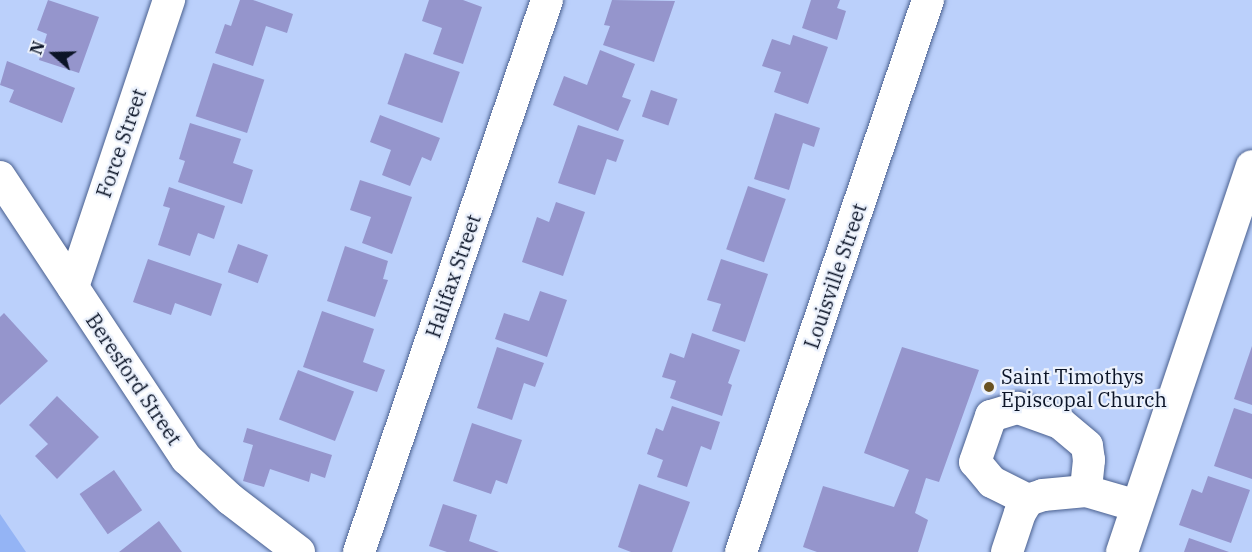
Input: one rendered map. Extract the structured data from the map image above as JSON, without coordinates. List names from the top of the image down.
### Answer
{
  "streets": {
    "street": [
      "Force Street",
      "Halifax Street",
      "Louisville Street",
      "Beresford Street"
    ]
  },
  "crossings": [
    ["Force Street", "Beresford Street"]
  ],
  "places": ["Saint Timothys Episcopal Church"],
  "north": "left"
}
